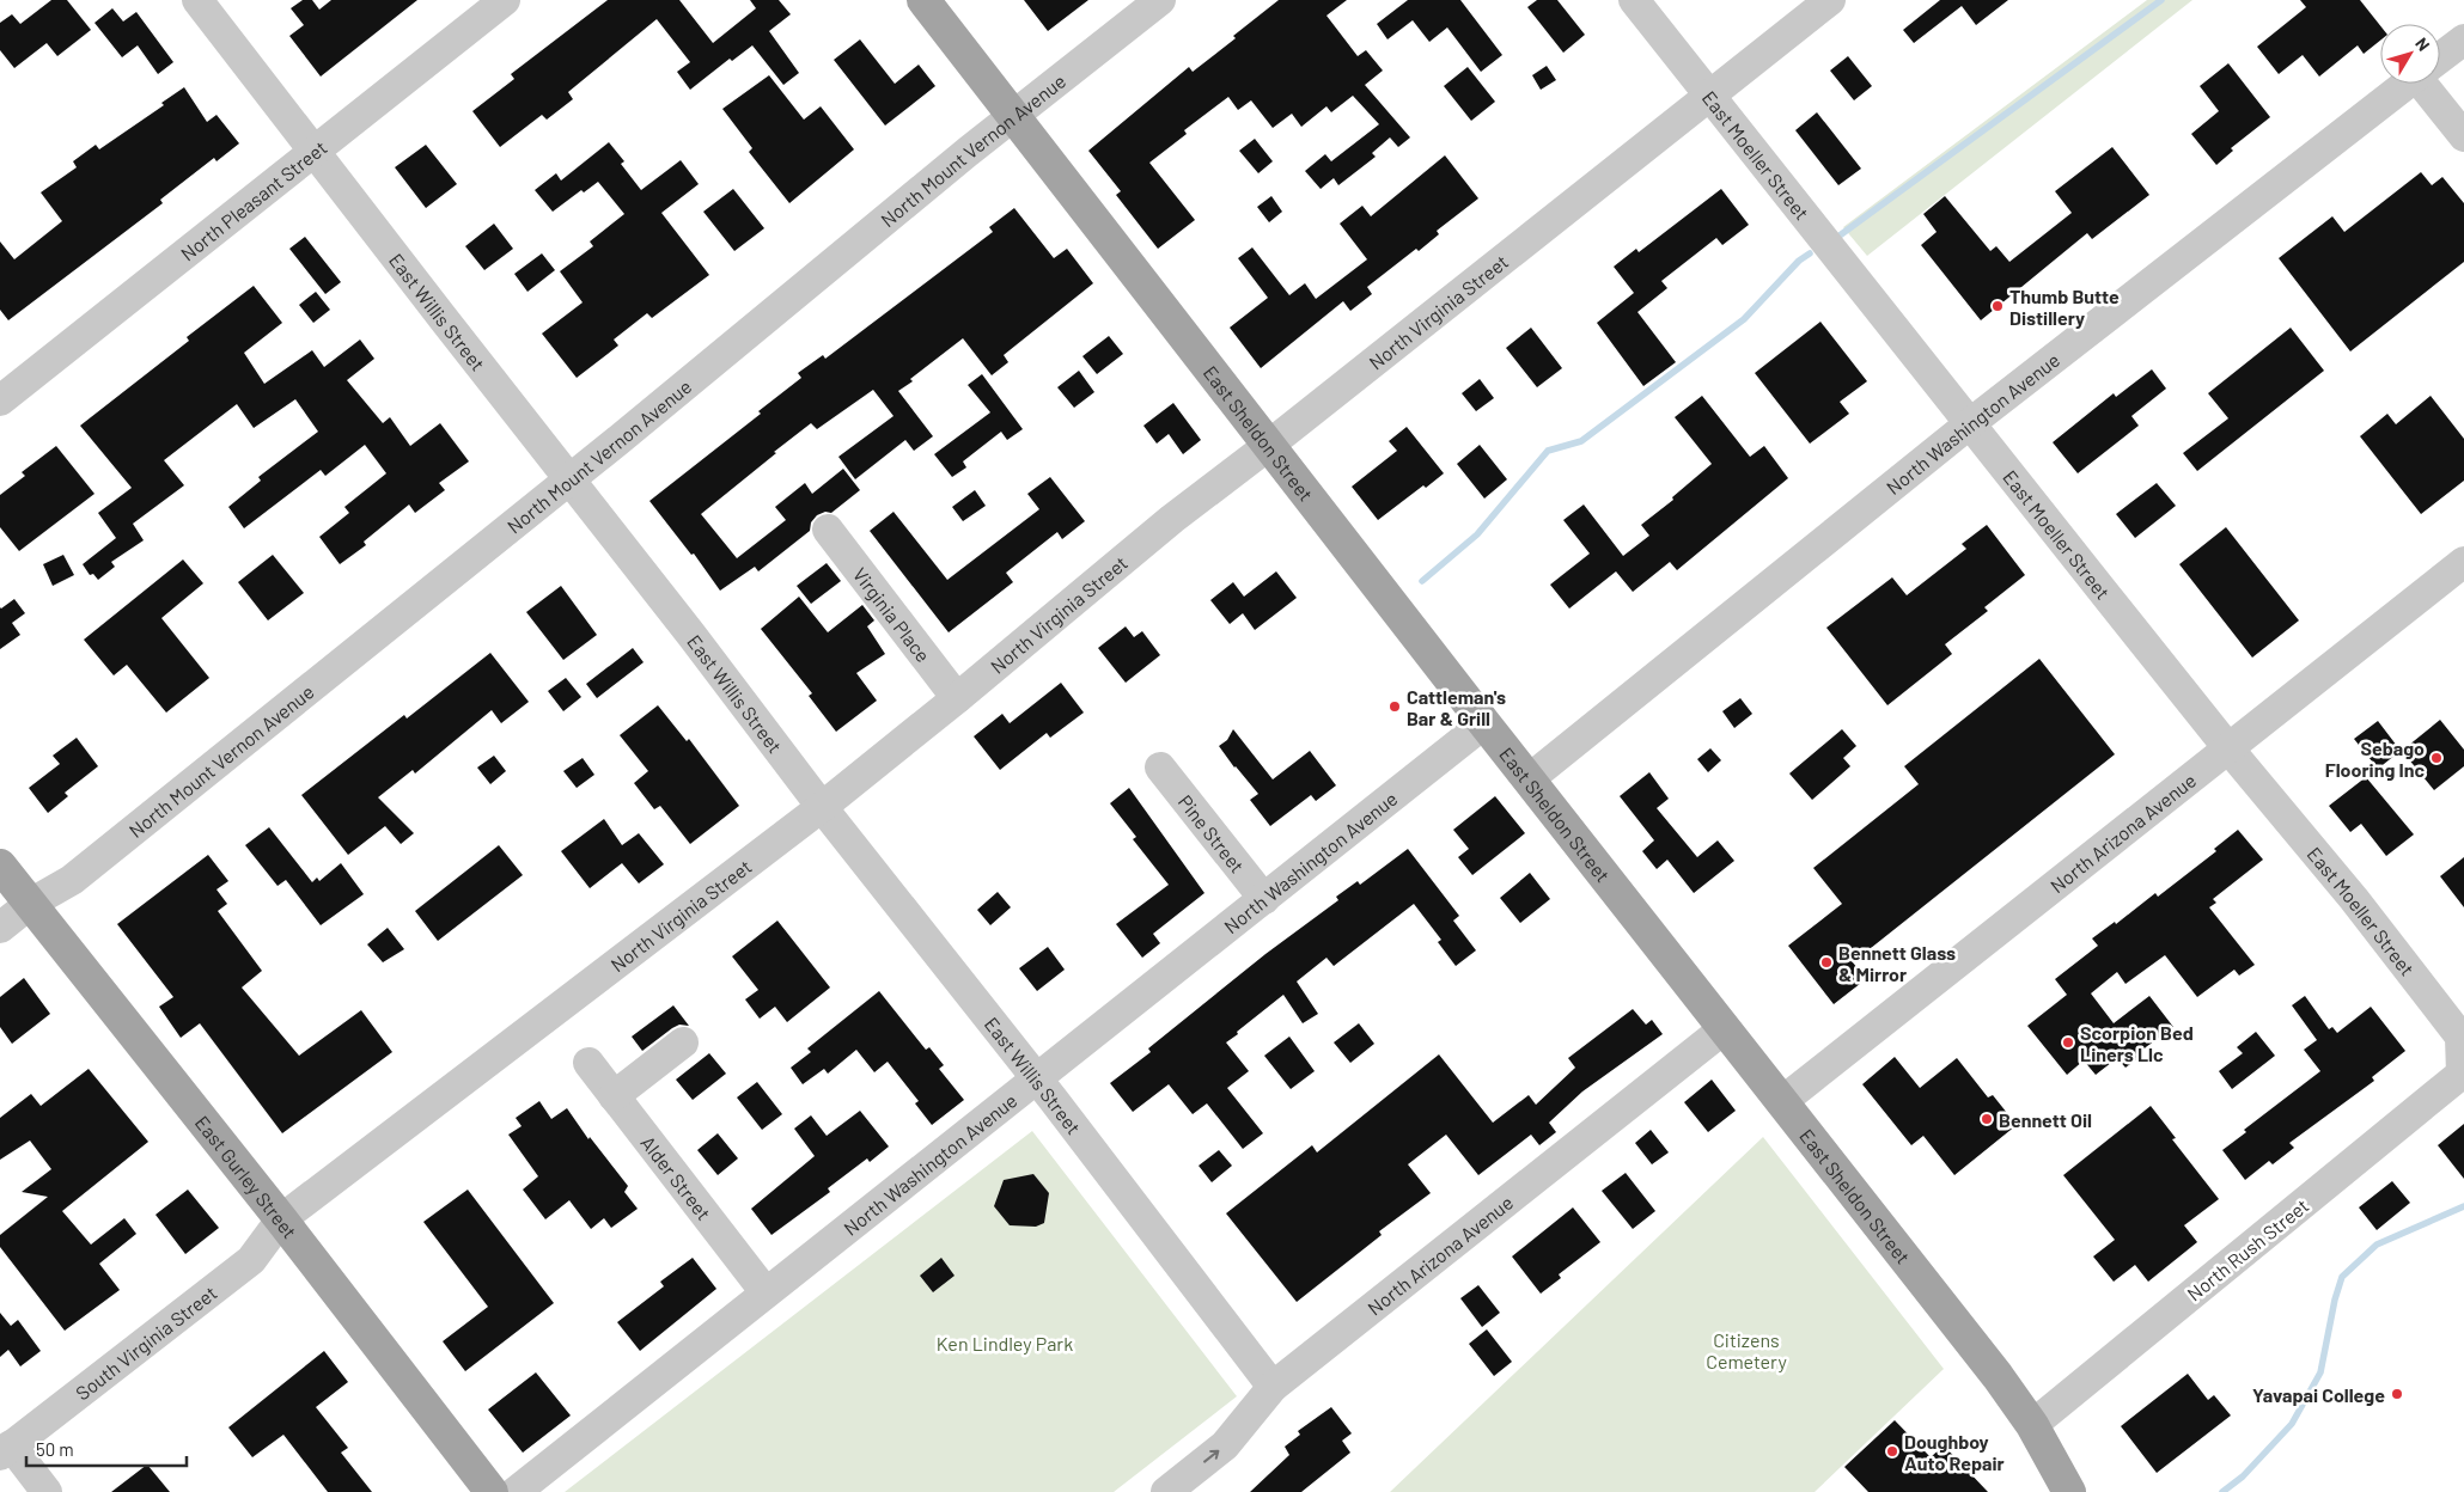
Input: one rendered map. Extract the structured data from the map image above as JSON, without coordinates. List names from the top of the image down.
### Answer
{
  "streets": {
    "main road": ["East Sheldon Street", "East Gurley Street"],
    "street": [
      "North Mount Vernon Avenue",
      "East Moeller Street",
      "North Pleasant Street",
      "East Willis Street",
      "North Virginia Street",
      "North Washington Avenue",
      "Virginia Place",
      "North Arizona Avenue",
      "Pine Street",
      "Alder Street",
      "North Rush Street",
      "South Virginia Street"
    ]
  },
  "crossings": [
    ["North Mount Vernon Avenue", "East Willis Street"],
    ["North Mount Vernon Avenue", "East Sheldon Street"],
    ["North Mount Vernon Avenue", "East Gurley Street"],
    ["East Moeller Street", "North Virginia Street"],
    ["East Moeller Street", "North Washington Avenue"],
    ["East Moeller Street", "North Arizona Avenue"],
    ["East Moeller Street", "North Rush Street"],
    ["North Pleasant Street", "East Willis Street"],
    ["East Willis Street", "North Virginia Street"],
    ["East Willis Street", "North Washington Avenue"],
    ["East Willis Street", "North Arizona Avenue"],
    ["North Virginia Street", "East Sheldon Street"],
    ["North Virginia Street", "Virginia Place"],
    ["North Virginia Street", "East Gurley Street"],
    ["North Virginia Street", "South Virginia Street"],
    ["North Washington Avenue", "East Sheldon Street"],
    ["North Washington Avenue", "Pine Street"],
    ["North Washington Avenue", "Alder Street"],
    ["East Sheldon Street", "North Arizona Avenue"],
    ["East Sheldon Street", "North Rush Street"],
    ["East Gurley Street", "South Virginia Street"]
  ],
  "parks": ["Citizens Cemetery", "Ken Lindley Park"],
  "places": [
    "Thumb Butte Distillery",
    "Cattleman's Bar & Grill",
    "Sebago Flooring Inc",
    "Bennett Glass & Mirror",
    "Scorpion Bed Liners Llc",
    "Bennett Oil",
    "Yavapai College",
    "Doughboy Auto Repair"
  ],
  "scale_bar": "50 m",
  "north": "top right"
}
